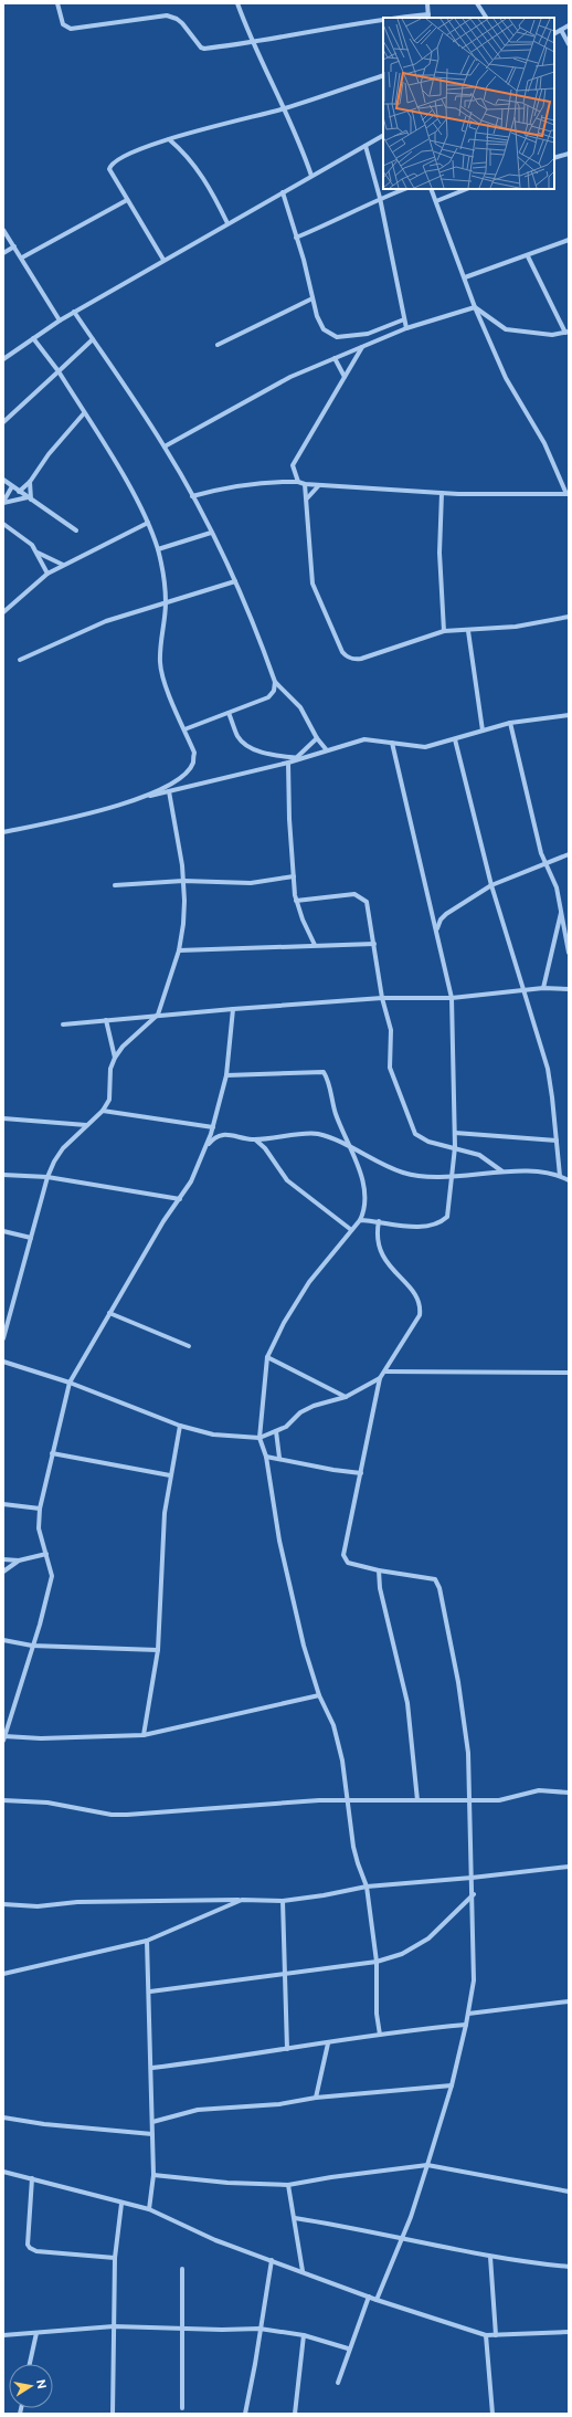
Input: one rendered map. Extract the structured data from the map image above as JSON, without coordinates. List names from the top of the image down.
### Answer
{
  "north": "right"
}
